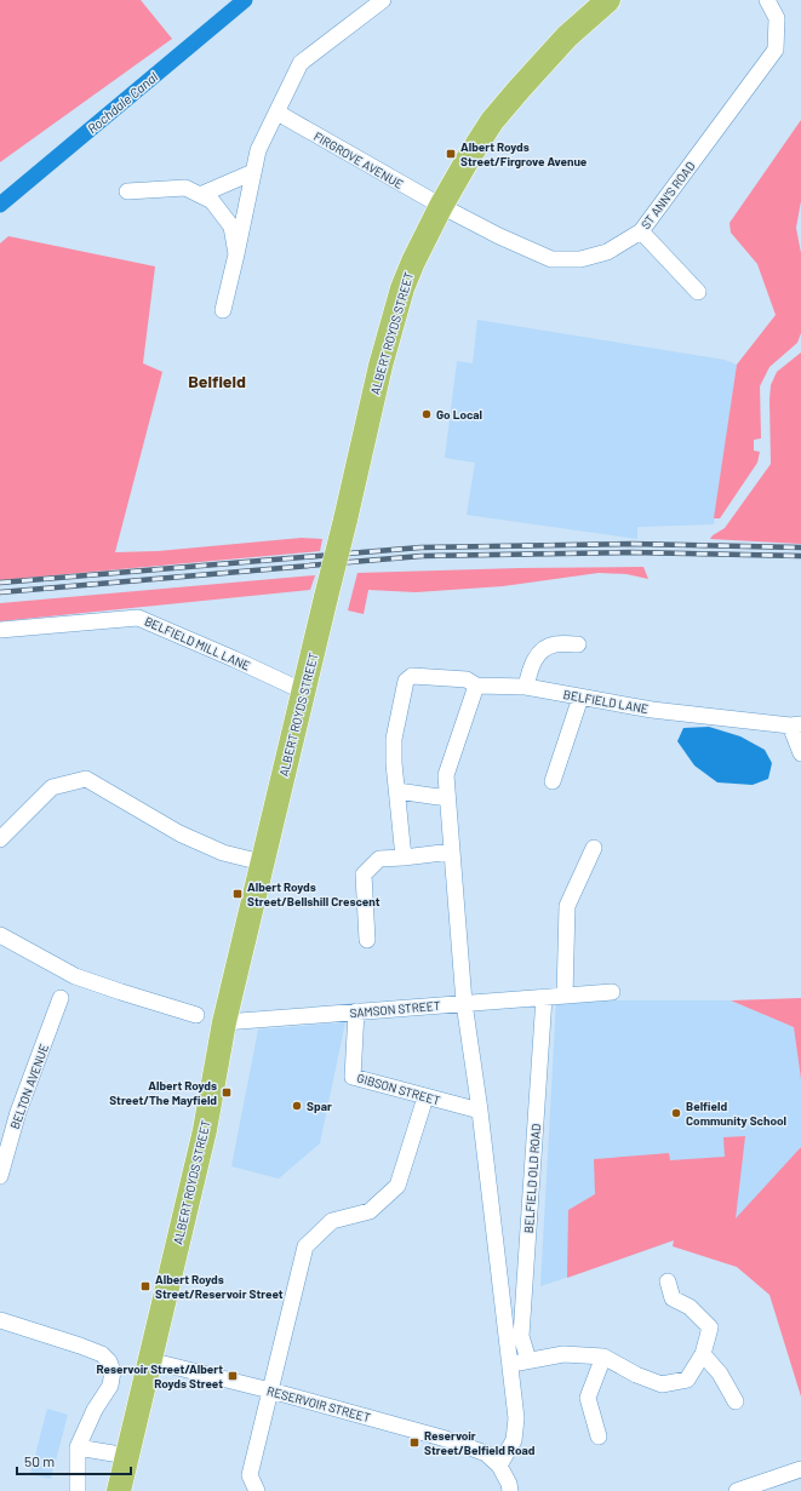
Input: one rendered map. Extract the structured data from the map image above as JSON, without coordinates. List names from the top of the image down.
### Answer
{
  "streets": {
    "main road": ["ALBERT ROYDS STREET"],
    "street": [
      "FIRGROVE AVENUE",
      "ST ANN'S ROAD",
      "BELFIELD MILL LANE",
      "BELFIELD LANE",
      "SAMSON STREET",
      "BELTON AVENUE",
      "GIBSON STREET",
      "BELFIELD OLD ROAD",
      "RESERVOIR STREET"
    ]
  },
  "crossings": [
    ["FIRGROVE AVENUE", "ST ANN'S ROAD"],
    ["FIRGROVE AVENUE", "ALBERT ROYDS STREET"],
    ["ST ANN'S ROAD", "ALBERT ROYDS STREET"],
    ["ALBERT ROYDS STREET", "BELFIELD MILL LANE"],
    ["ALBERT ROYDS STREET", "SAMSON STREET"],
    ["ALBERT ROYDS STREET", "RESERVOIR STREET"],
    ["SAMSON STREET", "GIBSON STREET"],
    ["SAMSON STREET", "BELFIELD OLD ROAD"]
  ],
  "districts": ["Belfield"],
  "water": ["Rochdale Canal"],
  "places": {
    "transit": [
      "Albert Royds Street/Firgrove Avenue",
      "Albert Royds Street/Bellshill Crescent",
      "Albert Royds Street/The Mayfield",
      "Albert Royds Street/Reservoir Street",
      "Reservoir Street/Albert Royds Street",
      "Reservoir Street/Belfield Road"
    ],
    "other": ["Go Local", "Spar", "Belfield Community School"]
  },
  "scale_bar": "50 m"
}
